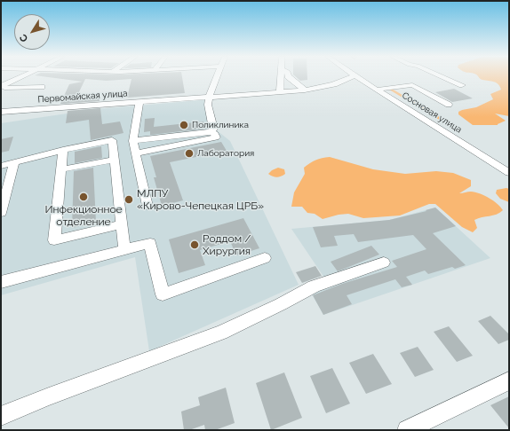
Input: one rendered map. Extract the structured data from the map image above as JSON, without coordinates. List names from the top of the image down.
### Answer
{
  "streets": {
    "street": ["Первомайская улица", "Сосновая улица"]
  },
  "places": [
    "Поликлиника",
    "Лаборатория",
    "Инфекционное отделение",
    "МЛПУ «Кирово-Чепецкая ЦРБ»",
    "Роддом / Хирургия"
  ],
  "north": "bottom left"
}
